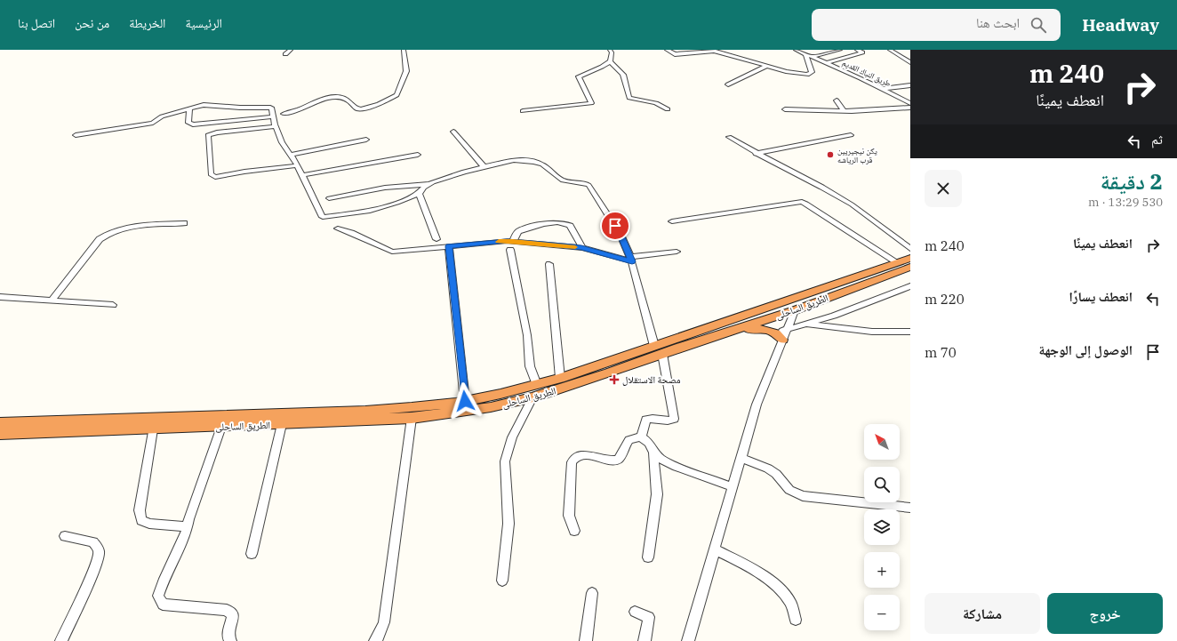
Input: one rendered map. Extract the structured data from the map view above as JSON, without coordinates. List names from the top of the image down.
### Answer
{
  "streets": {
    "highway": ["الطريق الساحلى"],
    "street": ["طريق النباك القديم"]
  },
  "places": {
    "other": ["يكن نيجيريين قرب الرياشه"],
    "health": ["مصحة الاستقلال"]
  },
  "north": "top left",
  "page": {
    "header": "Headway",
    "search": "ابحث هنا",
    "nav": [
      "الرئيسية",
      "الخريطة",
      "من نحن",
      "اتصل بنا"
    ],
    "turn": ["240 m", "انعطف يمينًا"],
    "then": "ثم",
    "heading": ["2 دقيقة", "530 m · 13:29"],
    "list": [
      {
        "name": "انعطف يمينًا",
        "value": "240 m"
      },
      {
        "name": "انعطف يسارًا",
        "value": "220 m"
      },
      {
        "name": "الوصول إلى الوجهة",
        "value": "70 m"
      }
    ],
    "map_buttons": ["+", "−"],
    "buttons": ["خروج", "مشاركة"]
  }
}
